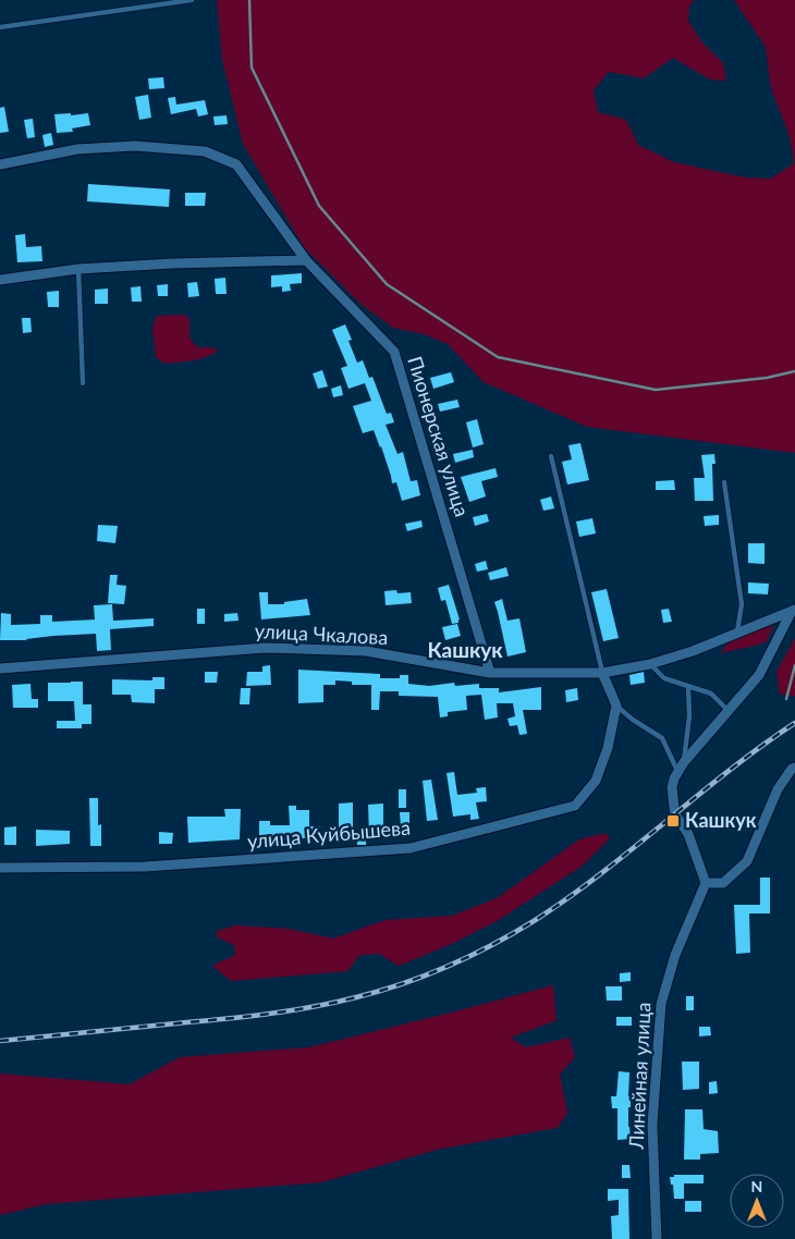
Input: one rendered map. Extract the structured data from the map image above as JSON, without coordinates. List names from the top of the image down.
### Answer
{
  "streets": {
    "street": [
      "Пионерская улица",
      "улица Чкалова",
      "улица Куйбышева",
      "Линейная улица"
    ]
  },
  "crossings": [
    ["Пионерская улица", "улица Чкалова"]
  ],
  "districts": ["Кашкук"],
  "places": {
    "transit": ["Кашкук"]
  },
  "north": "top"
}
